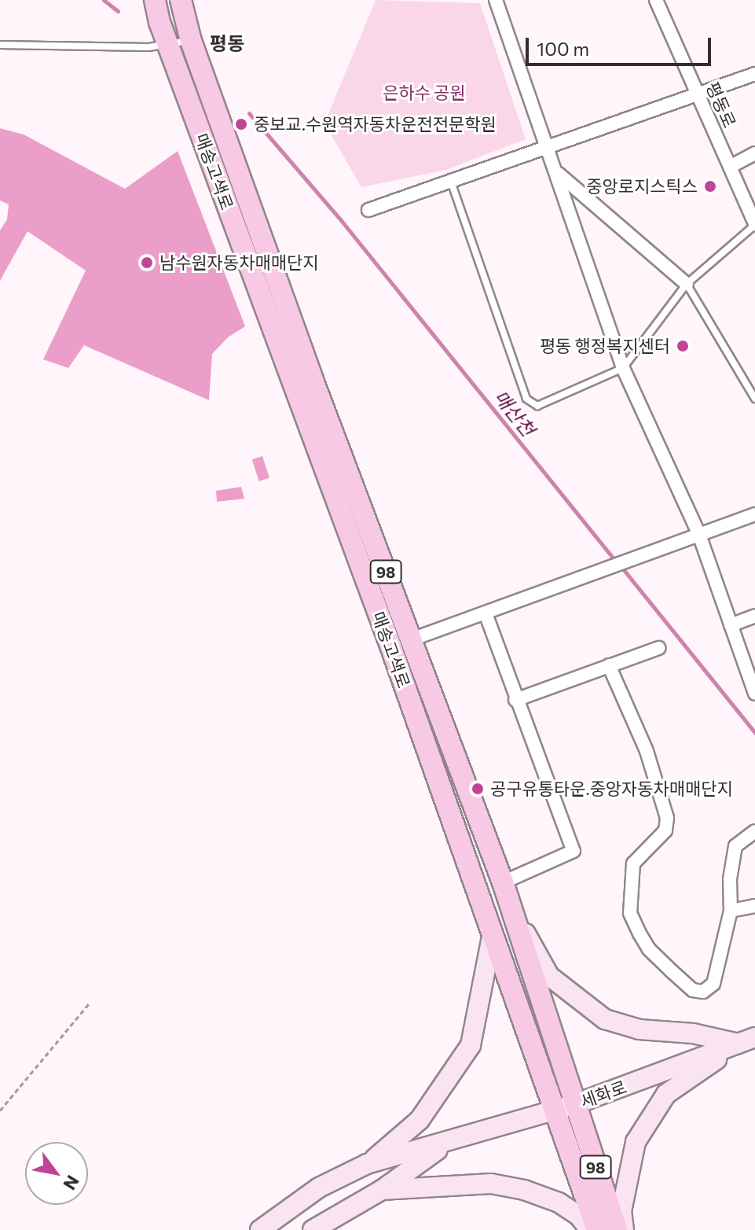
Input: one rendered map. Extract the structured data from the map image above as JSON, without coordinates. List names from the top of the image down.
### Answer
{
  "streets": {
    "main road": ["매송고색로", "98", "세화로"],
    "street": ["평동로"]
  },
  "crossings": [
    ["매송고색로", "세화로"]
  ],
  "districts": ["평동"],
  "water": ["매산천"],
  "parks": ["은하수 공원"],
  "places": [
    "중보교.수원역자동차운전전문학원",
    "중앙로지스틱스",
    "남수원자동차매매단지",
    "평동 행정복지센터",
    "공구유통타운.중앙자동차매매단지"
  ],
  "scale_bar": "100 m",
  "north": "bottom right"
}
